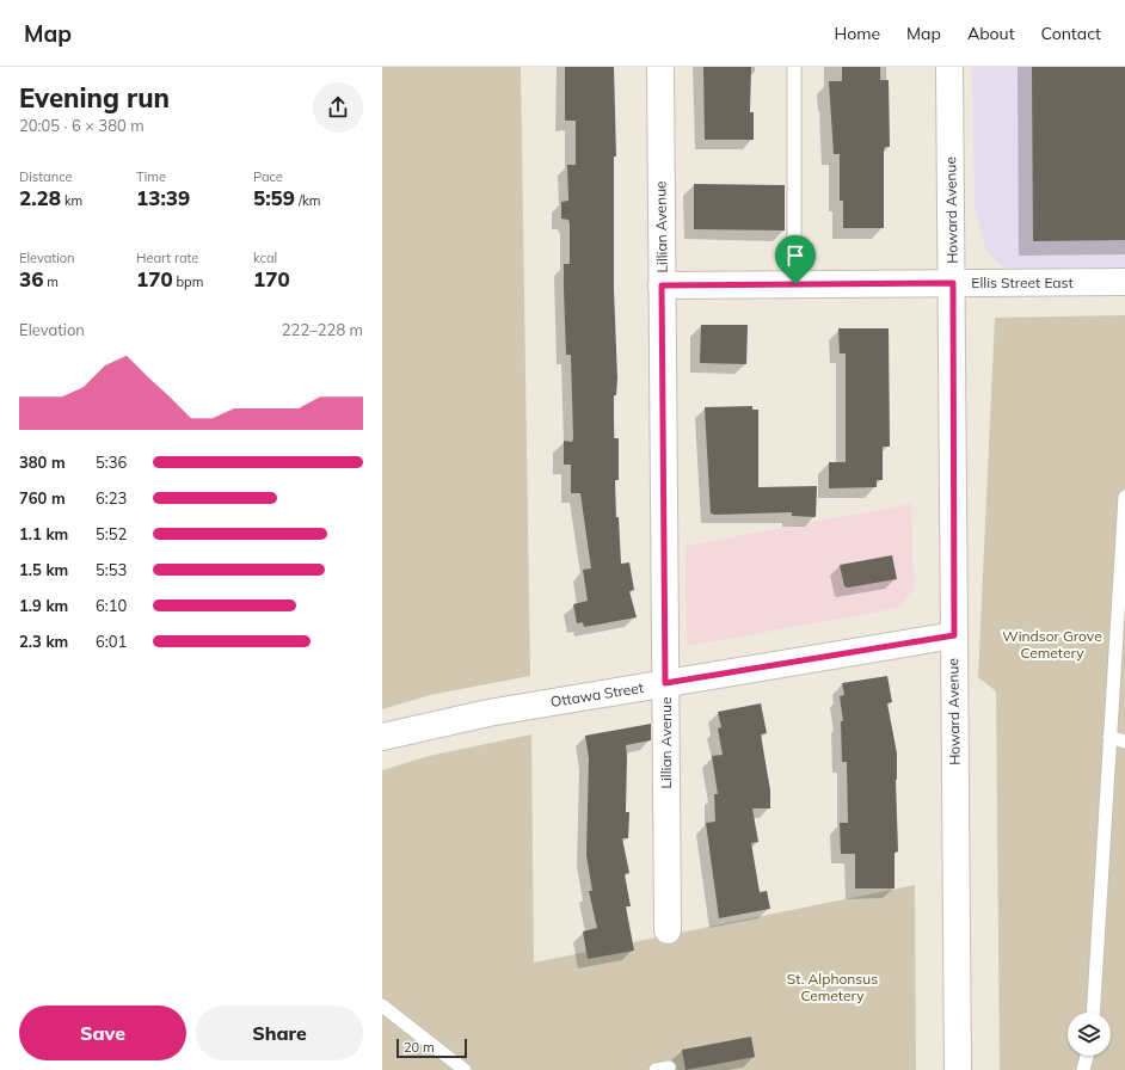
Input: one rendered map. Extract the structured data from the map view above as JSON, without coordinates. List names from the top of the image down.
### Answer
{
  "streets": {
    "street": [
      "Howard Avenue",
      "Lillian Avenue",
      "Ellis Street East",
      "Ottawa Street"
    ]
  },
  "crossings": [
    ["Howard Avenue", "Ellis Street East"],
    ["Howard Avenue", "Ottawa Street"],
    ["Lillian Avenue", "Ellis Street East"],
    ["Lillian Avenue", "Ottawa Street"]
  ],
  "parks": ["Windsor Grove Cemetery", "St. Alphonsus Cemetery"],
  "scale_bar": "20 m",
  "page": {
    "header": "Map",
    "nav": [
      "Home",
      "Map",
      "About",
      "Contact"
    ],
    "heading": ["Evening run", "20:05 · 6 × 380 m"],
    "stats": [
      ["Distance", "2.28 km"],
      ["Time", "13:39"],
      ["Pace", "5:59 /km"],
      ["Elevation", "36 m"],
      ["Heart rate", "170 bpm"],
      ["kcal", "170"]
    ],
    "chart": ["Elevation", "222–228 m"],
    "list": [
      {
        "name": "380 m",
        "note": "5:36"
      },
      {
        "name": "760 m",
        "note": "6:23"
      },
      {
        "name": "1.1 km",
        "note": "5:52"
      },
      {
        "name": "1.5 km",
        "note": "5:53"
      },
      {
        "name": "1.9 km",
        "note": "6:10"
      },
      {
        "name": "2.3 km",
        "note": "6:01"
      }
    ],
    "buttons": ["Save", "Share"],
    "scale": "20 m"
  }
}
